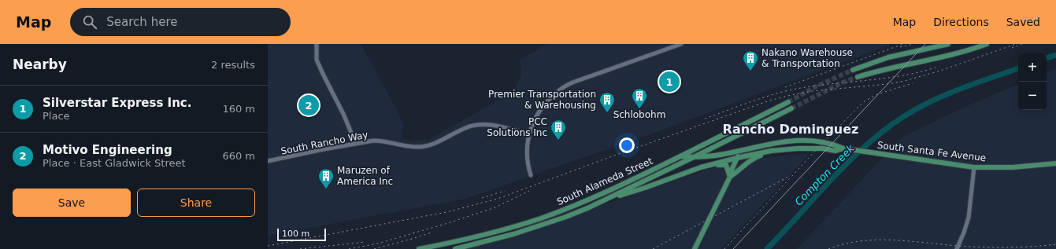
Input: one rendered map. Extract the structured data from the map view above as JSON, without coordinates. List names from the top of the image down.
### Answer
{
  "streets": {
    "main road": ["South Santa Fe Avenue", "South Alameda Street"],
    "street": ["South Rancho Way"]
  },
  "crossings": [
    ["South Santa Fe Avenue", "South Alameda Street"]
  ],
  "districts": ["Rancho Dominguez"],
  "water": ["Compton Creek"],
  "places": {
    "building": [
      "Nakano Warehouse & Transportation",
      "Schlobohm",
      "Premier Transportation & Warehousing",
      "PCC Solutions Inc",
      "Maruzen of America Inc"
    ]
  },
  "scale_bar": "100 m",
  "page": {
    "header": "Map",
    "search": "Search here",
    "nav": ["Map", "Directions", "Saved"],
    "heading": ["Nearby", "2 results"],
    "map_buttons": ["+", "−"],
    "pins": ["1", "2"],
    "list": [
      {
        "mark": "1",
        "name": "Silverstar Express Inc.",
        "note": "Place",
        "value": "160 m"
      },
      {
        "mark": "2",
        "name": "Motivo Engineering",
        "note": "Place · East Gladwick Street",
        "value": "660 m"
      }
    ],
    "buttons": ["Save", "Share"],
    "scale": "100 m"
  }
}
